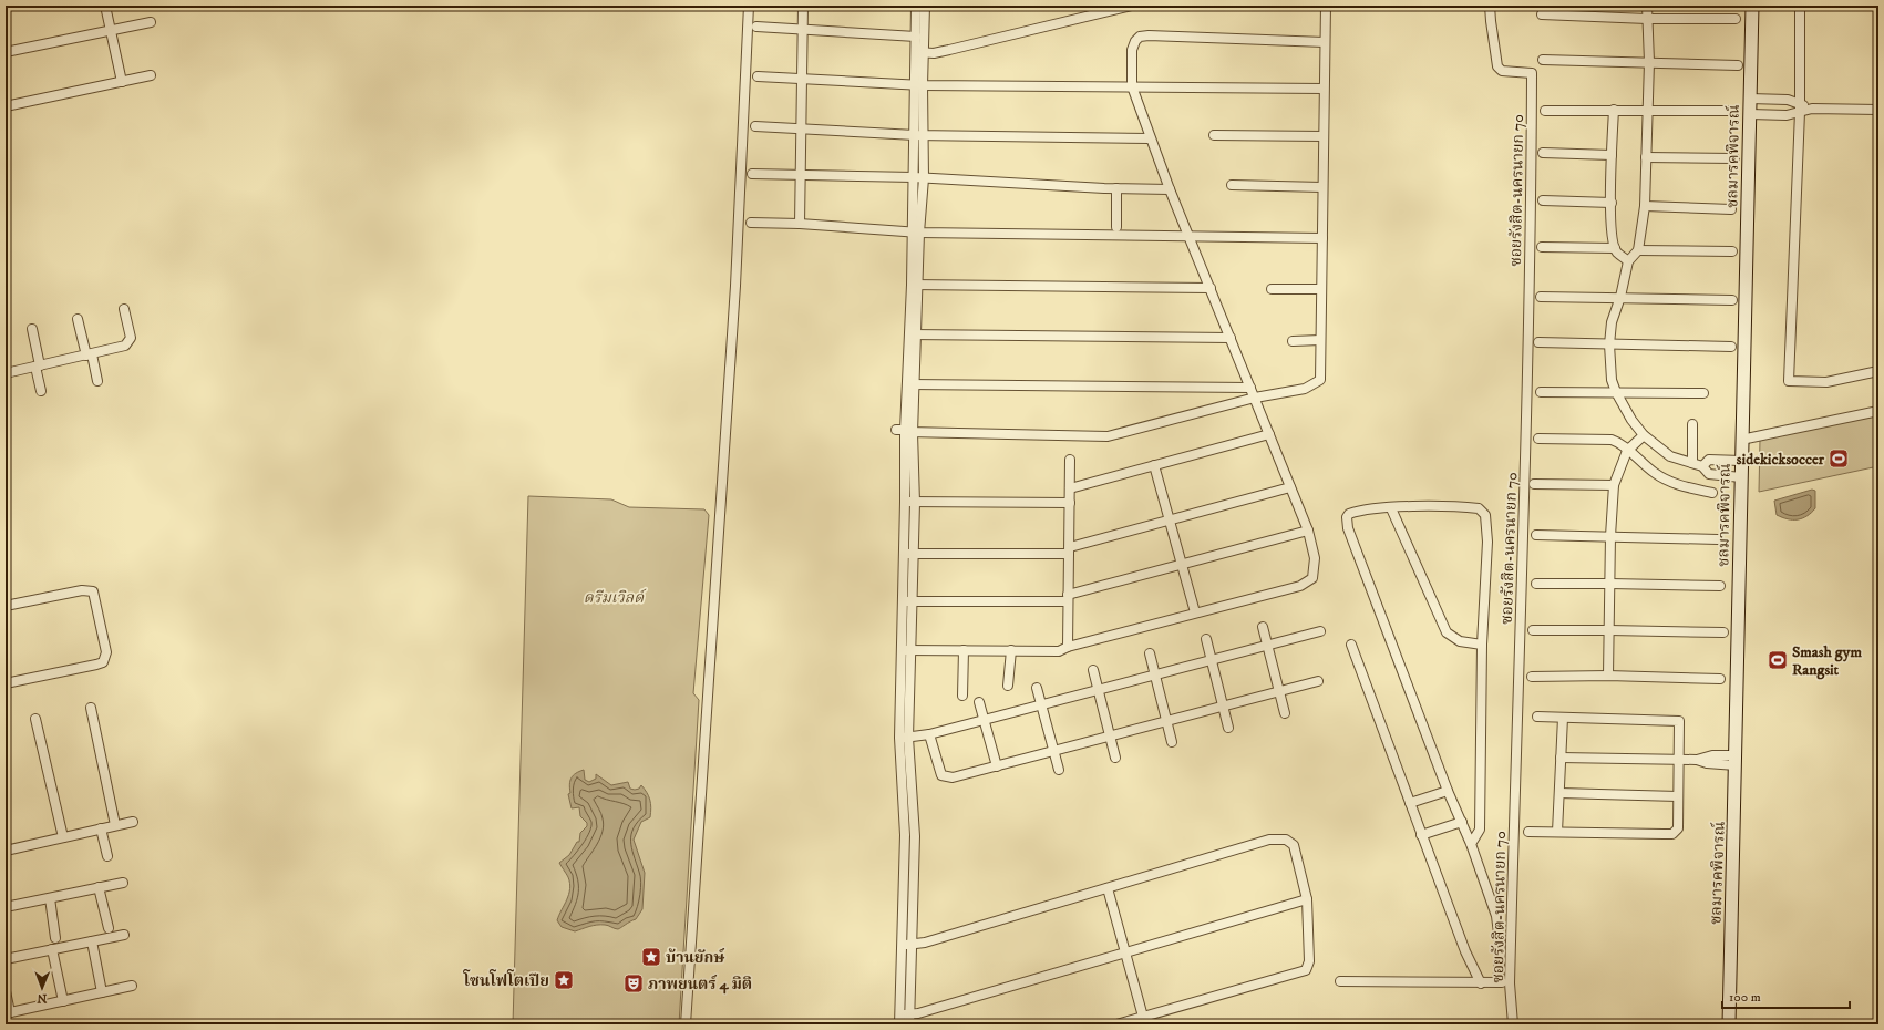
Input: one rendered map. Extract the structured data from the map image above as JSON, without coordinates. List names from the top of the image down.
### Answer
{
  "streets": {
    "street": ["ชลมารคพิจารณ์", "ซอยรังสิต-นครนายก 70"]
  },
  "parks": ["ดรีมเวิลด์"],
  "places": {
    "sports": ["sidekicksoccer", "Smash gym Rangsit"],
    "place": ["บ้านยักษ์", "โซนโฟโตเปีย"],
    "theatre": ["ภาพยนตร์ 4 มิติ"]
  },
  "scale_bar": "100 m",
  "north": "bottom"
}
